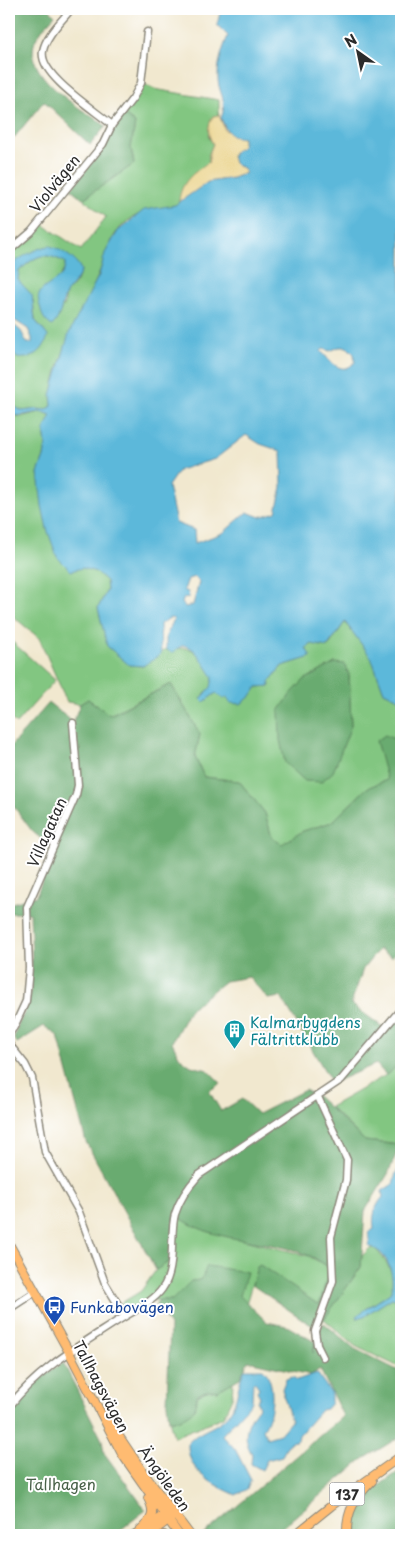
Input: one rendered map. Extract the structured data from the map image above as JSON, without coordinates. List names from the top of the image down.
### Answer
{
  "streets": {
    "main road": ["Tallhagsvägen", "Ängöleden", "137"],
    "street": ["Violvägen", "Villagatan"]
  },
  "crossings": [
    ["Tallhagsvägen", "Ängöleden"]
  ],
  "parks": ["Tallhagen"],
  "places": {
    "building": ["Kalmarbygdens Fältrittklubb"],
    "bus stop": ["Funkabovägen"]
  },
  "north": "top left"
}
